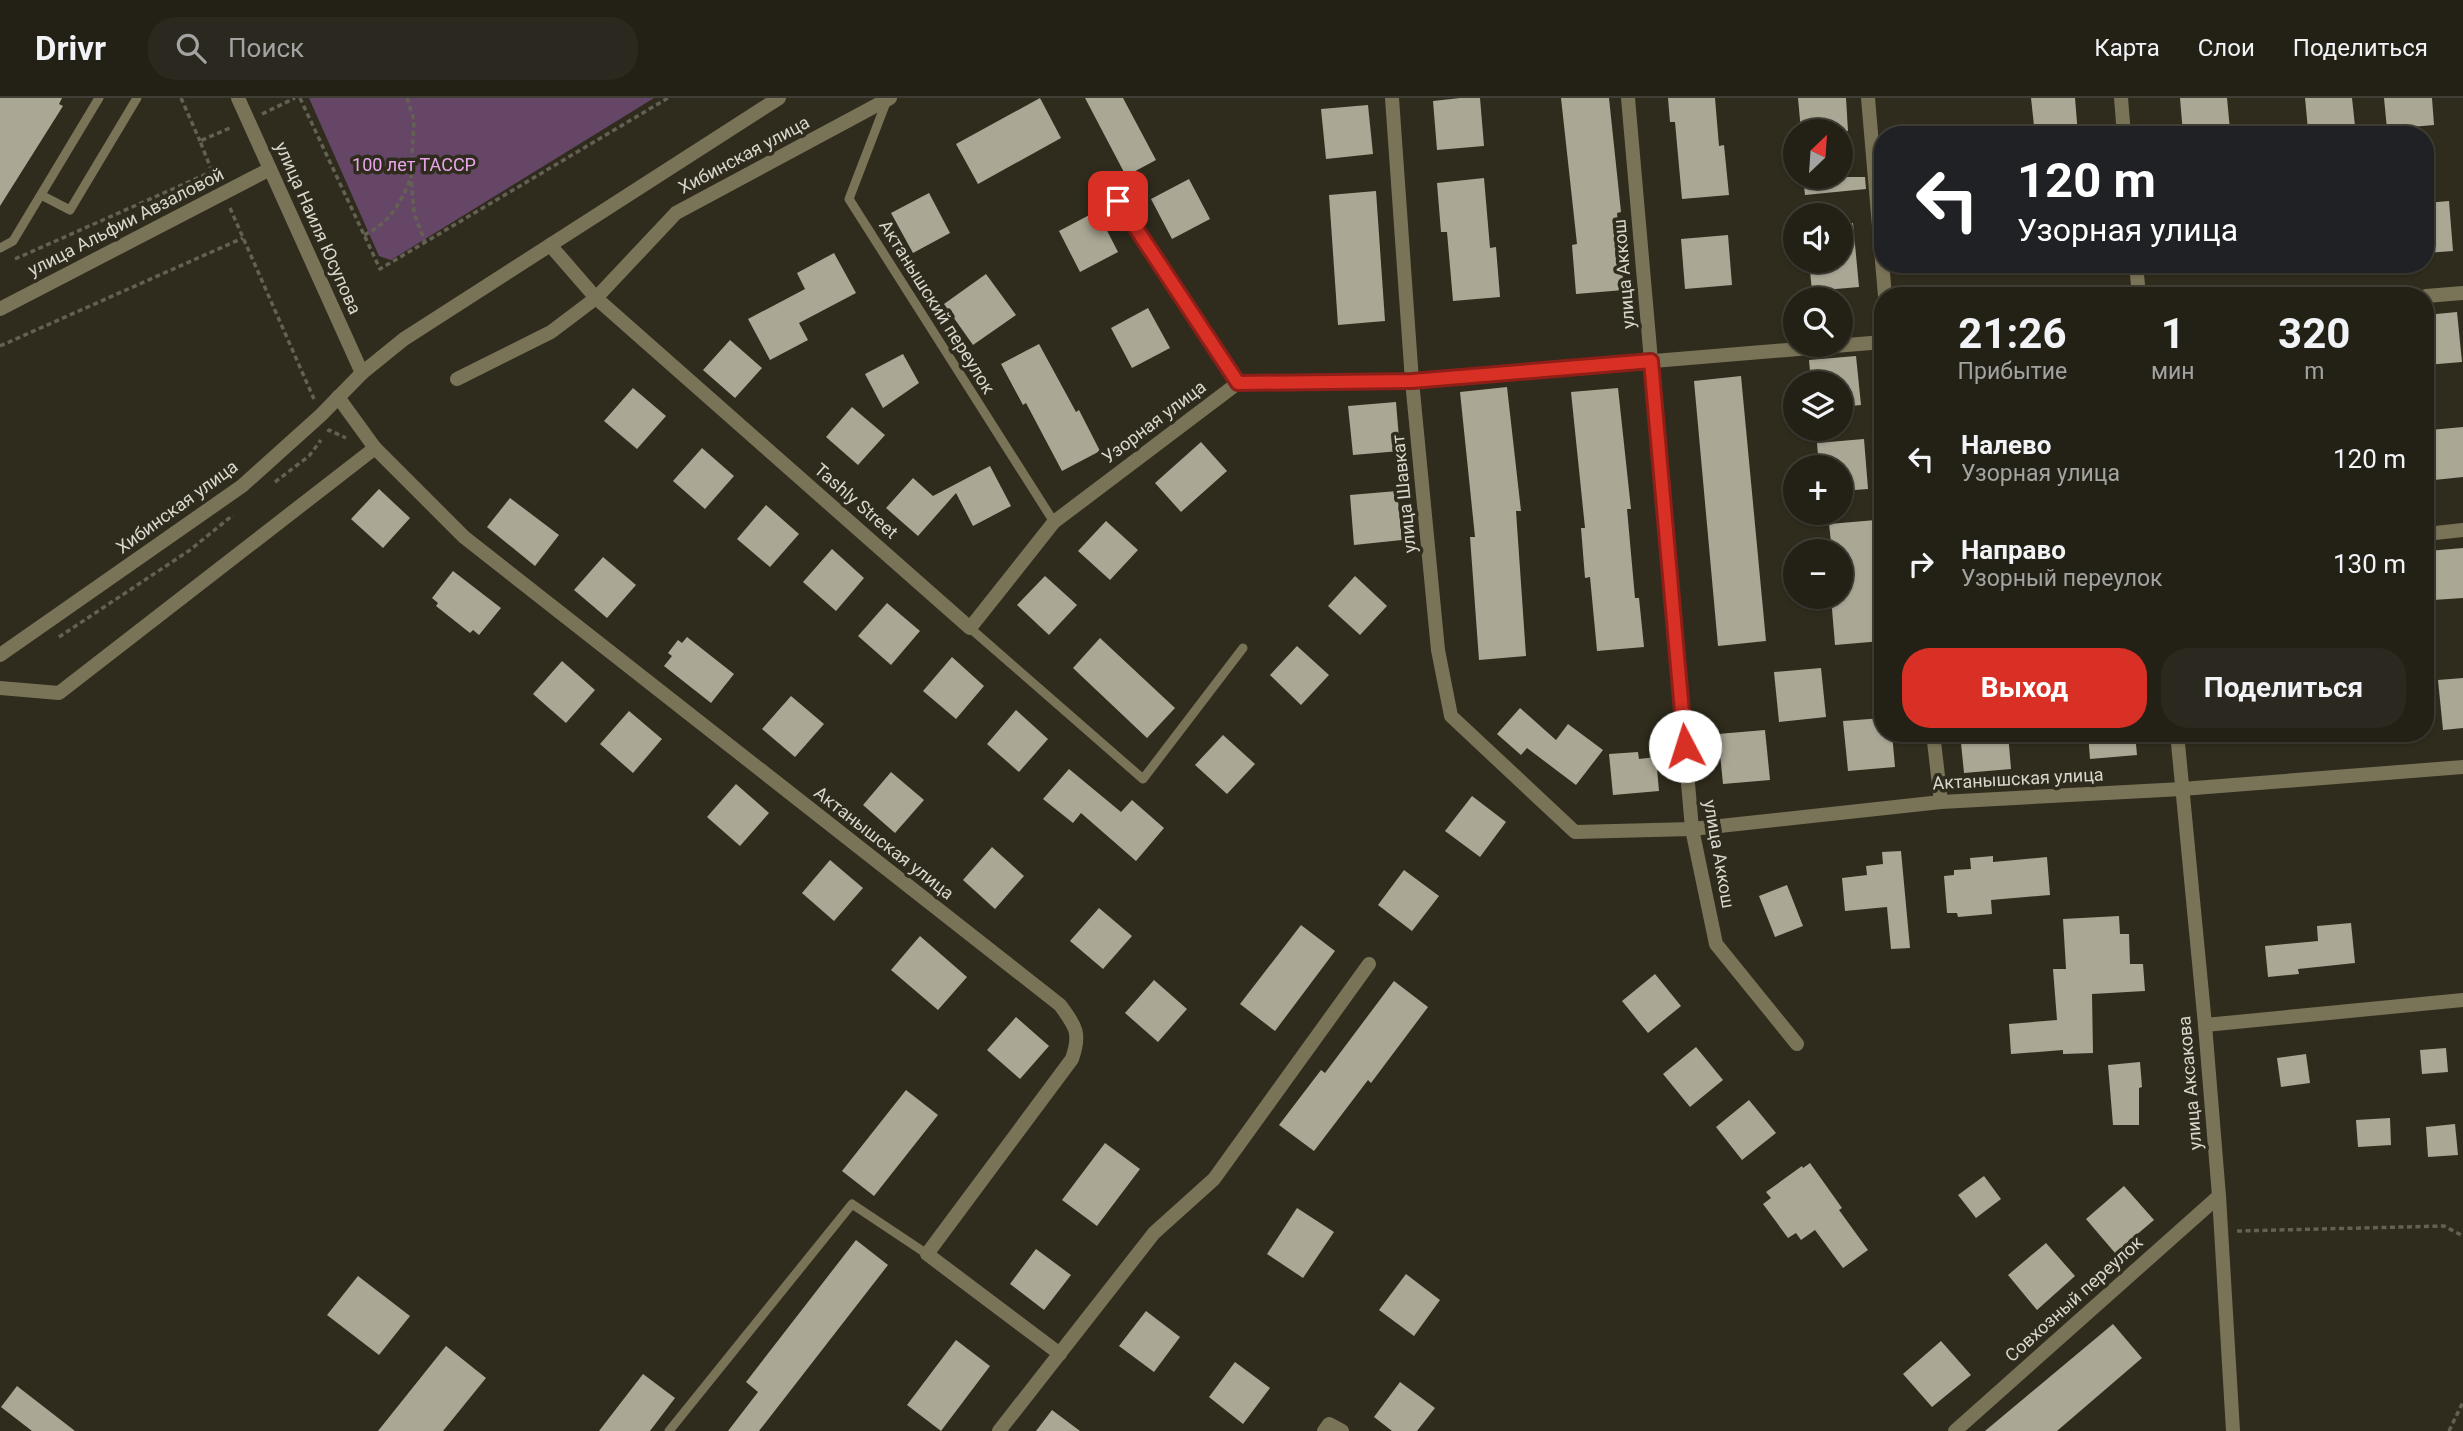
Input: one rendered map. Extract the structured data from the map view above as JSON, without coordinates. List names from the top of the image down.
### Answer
{
  "streets": {
    "street": [
      "Хибинская улица",
      "улица Альфии Авзаловой",
      "улица Наиля Юсупова",
      "улица Аккош",
      "Узорная улица",
      "улица Шавкат",
      "Tashly Street",
      "Актанышская улица",
      "улица Аксакова",
      "Совхозный переулок"
    ],
    "lane": ["Актанышский переулок"]
  },
  "crossings": [
    ["Хибинская улица", "улица Наиля Юсупова"],
    ["Хибинская улица", "Актанышский переулок"],
    ["Хибинская улица", "Tashly Street"],
    ["Хибинская улица", "Актанышская улица"],
    ["улица Альфии Авзаловой", "улица Наиля Юсупова"],
    ["улица Аккош", "Актанышская улица"],
    ["Актанышский переулок", "Узорная улица"],
    ["Узорная улица", "Tashly Street"],
    ["улица Шавкат", "Актанышская улица"],
    ["Актанышская улица", "улица Аксакова"],
    ["улица Аксакова", "Совхозный переулок"]
  ],
  "parks": ["100 лет ТАССР"],
  "north": "top right",
  "page": {
    "header": "Drivr",
    "search": "Поиск",
    "nav": ["Карта", "Слои", "Поделиться"],
    "map_buttons": ["+", "−"],
    "turn": ["120 m", "Узорная улица"],
    "eta": [
      "21:26",
      "Прибытие",
      "1",
      "мин",
      "320",
      "m"
    ],
    "list": [
      {
        "name": "Налево",
        "note": "Узорная улица",
        "value": "120 m"
      },
      {
        "name": "Направо",
        "note": "Узорный переулок",
        "value": "130 m"
      }
    ],
    "buttons": ["Выход", "Поделиться"]
  }
}
